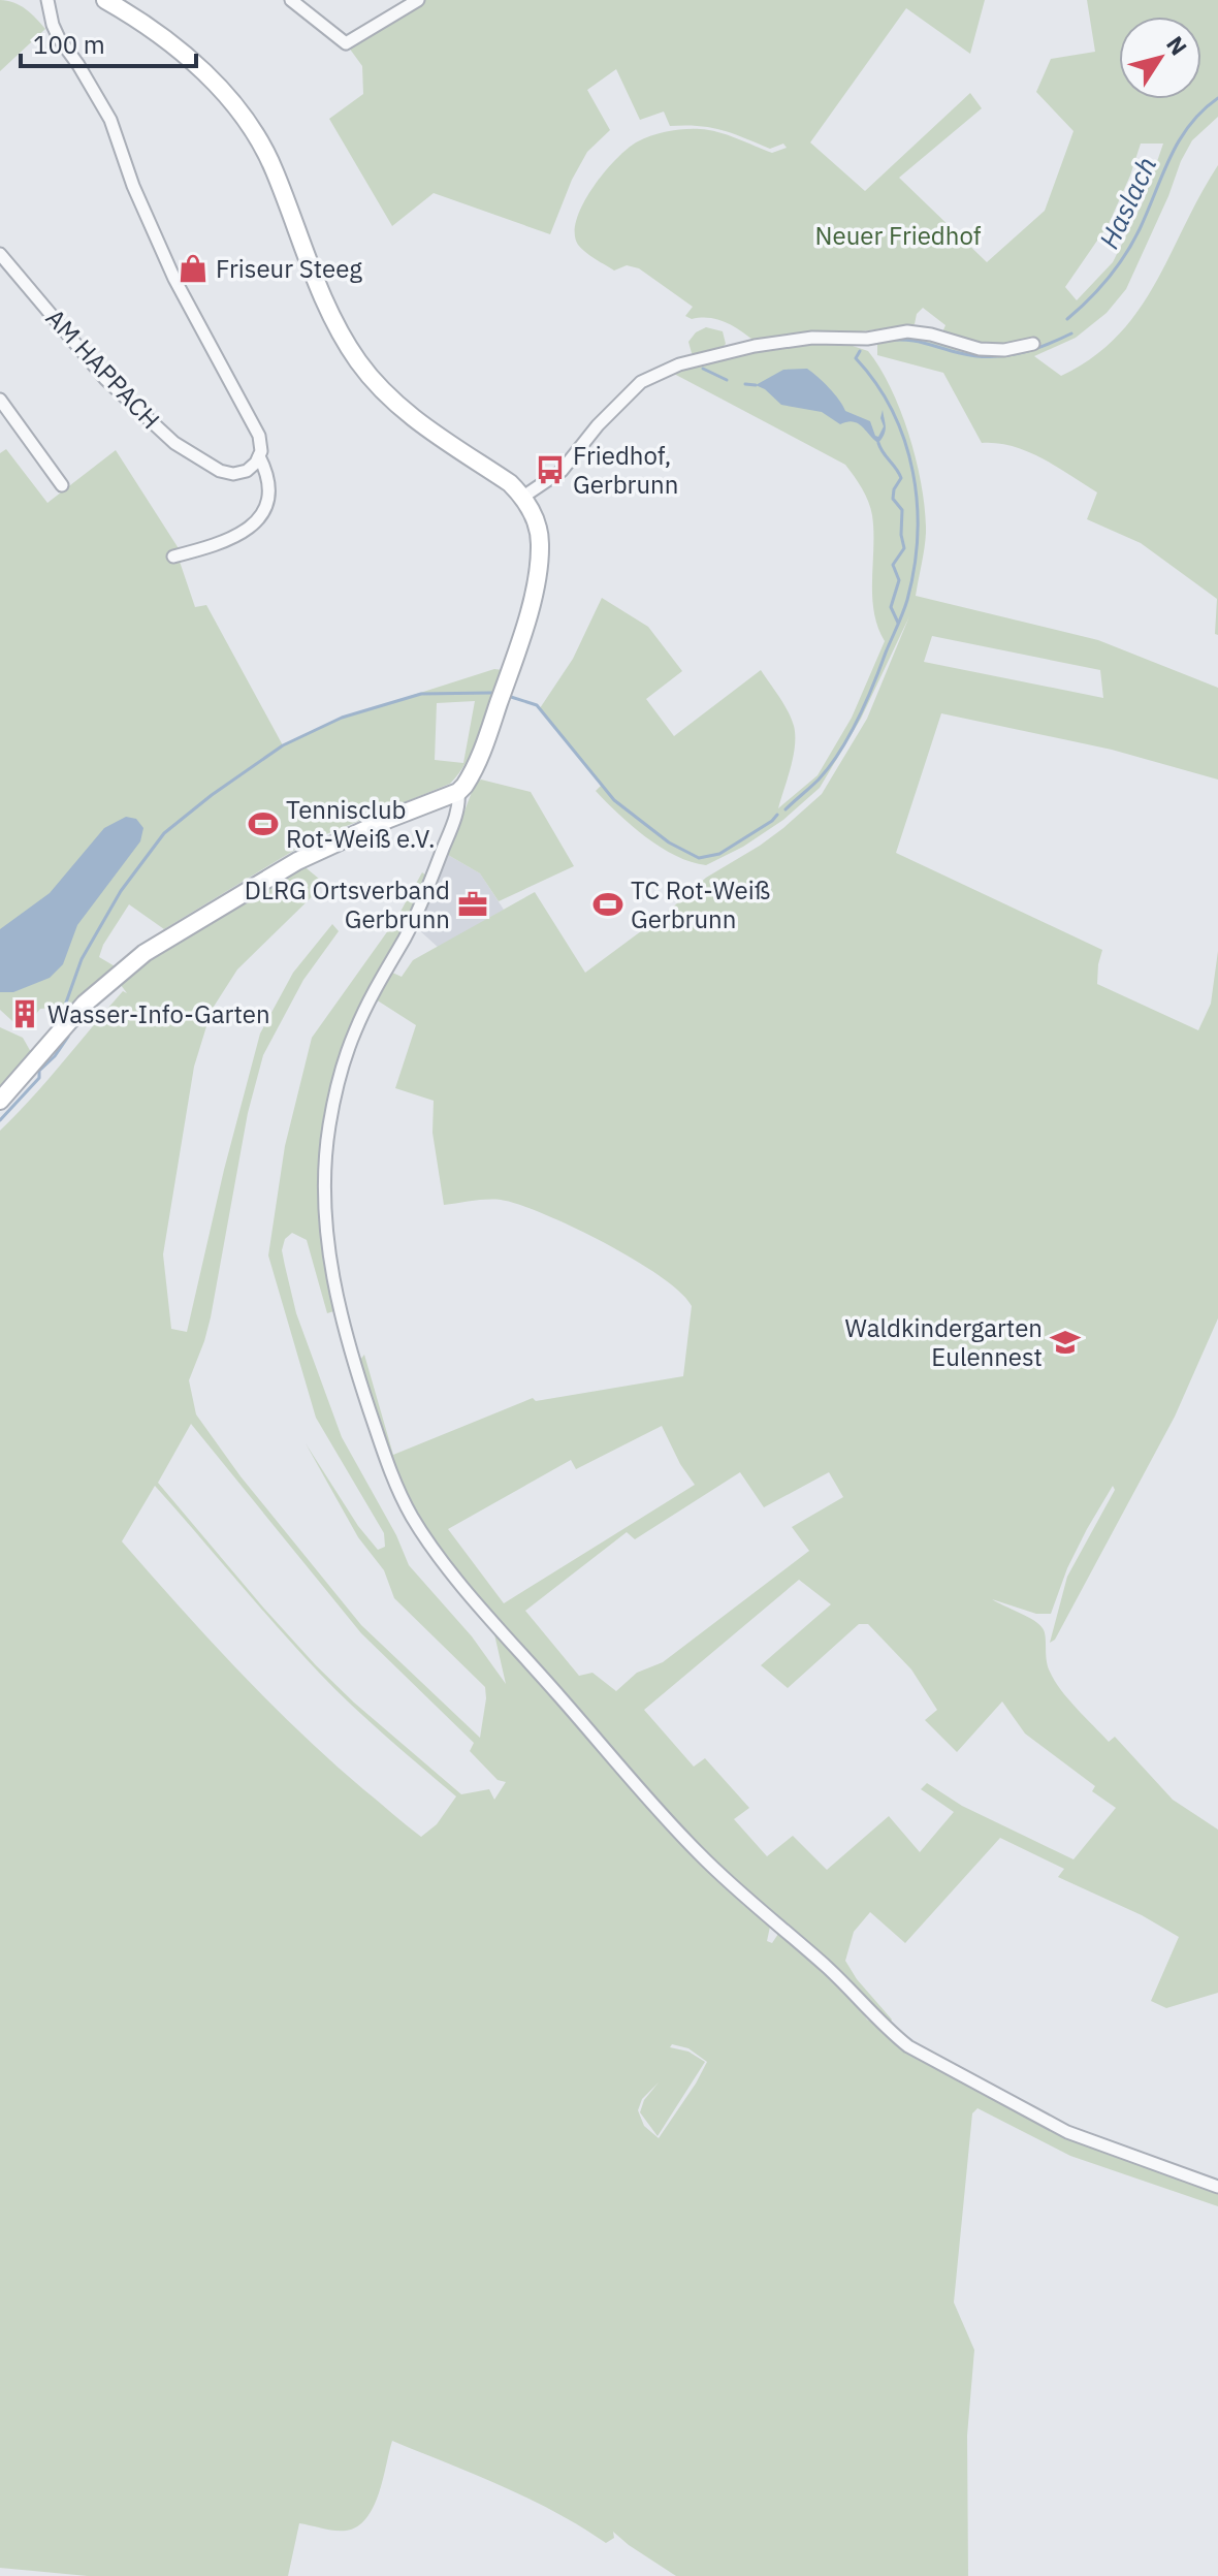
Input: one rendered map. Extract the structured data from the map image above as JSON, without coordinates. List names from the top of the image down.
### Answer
{
  "streets": {
    "street": ["AM HAPPACH"]
  },
  "water": ["Haslach"],
  "parks": ["Neuer Friedhof"],
  "places": {
    "shop": ["Friseur Steeg"],
    "bus stop": ["Friedhof, Gerbrunn"],
    "sports": ["Tennisclub Rot-Weiß e.V.", "TC Rot-Weiß Gerbrunn"],
    "office": ["DLRG Ortsverband Gerbrunn"],
    "building": ["Wasser-Info-Garten"],
    "school or university": ["Waldkindergarten Eulennest"]
  },
  "scale_bar": "100 m",
  "north": "top right"
}
